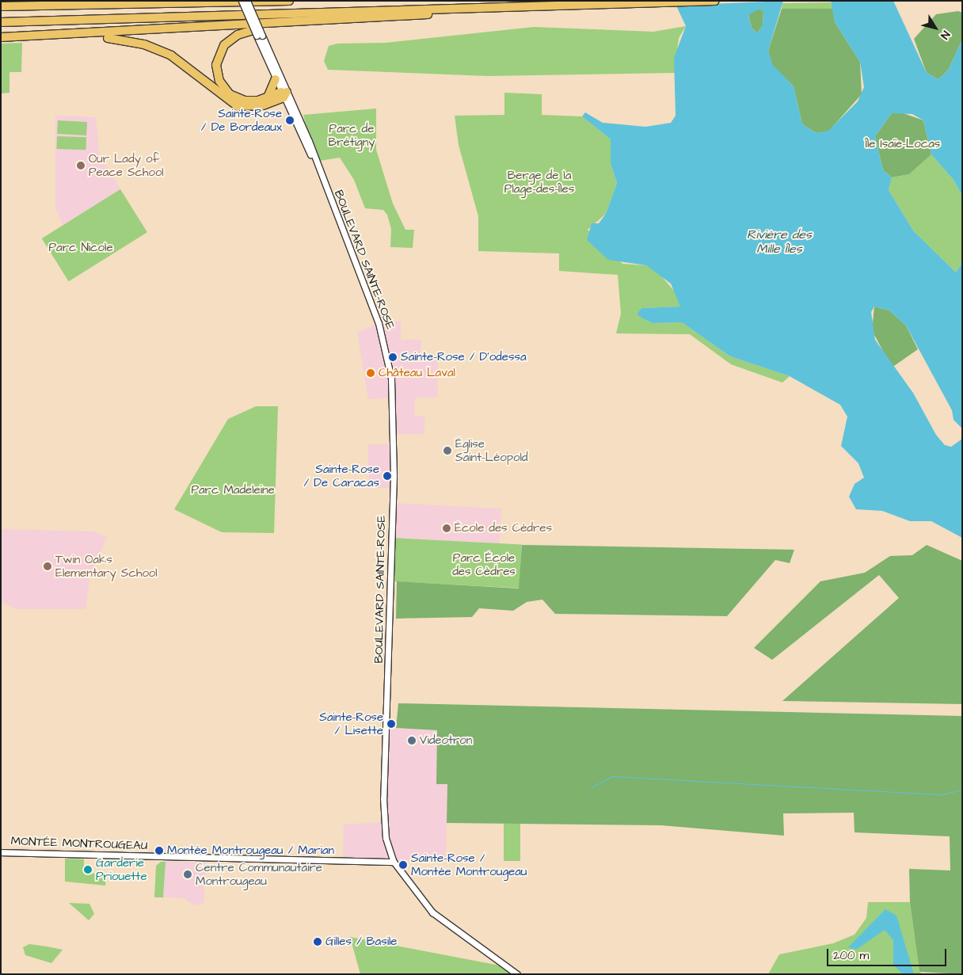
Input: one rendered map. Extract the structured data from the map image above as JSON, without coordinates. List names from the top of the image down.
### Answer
{
  "streets": {
    "street": ["BOULEVARD SAINTE-ROSE", "MONTÉE MONTROUGEAU"]
  },
  "crossings": [
    ["BOULEVARD SAINTE-ROSE", "MONTÉE MONTROUGEAU"]
  ],
  "water": ["Rivière des Mille Îles"],
  "parks": [
    "Parc de Brétigny",
    "Île Isaïe-Locas",
    "Berge de la Plage-des-Îles",
    "Parc Nicole",
    "Parc Madeleine",
    "Parc École des Cèdres"
  ],
  "places": [
    "Sainte-Rose / De Bordeaux",
    "Our Lady of Peace School",
    "Sainte-Rose / D'odessa",
    "Château Laval",
    "Église Saint-Léopold",
    "Sainte-Rose / De Caracas",
    "École des Cèdres",
    "Twin Oaks Elementary School",
    "Sainte-Rose / Lisette",
    "Videotron",
    "Montée Montrougeau / Marian",
    "Sainte-Rose / Montée Montrougeau",
    "Garderie Priouette",
    "Centre Communautaire Montrougeau",
    "Gilles / Basile"
  ],
  "scale_bar": "200 m",
  "north": "bottom right"
}
